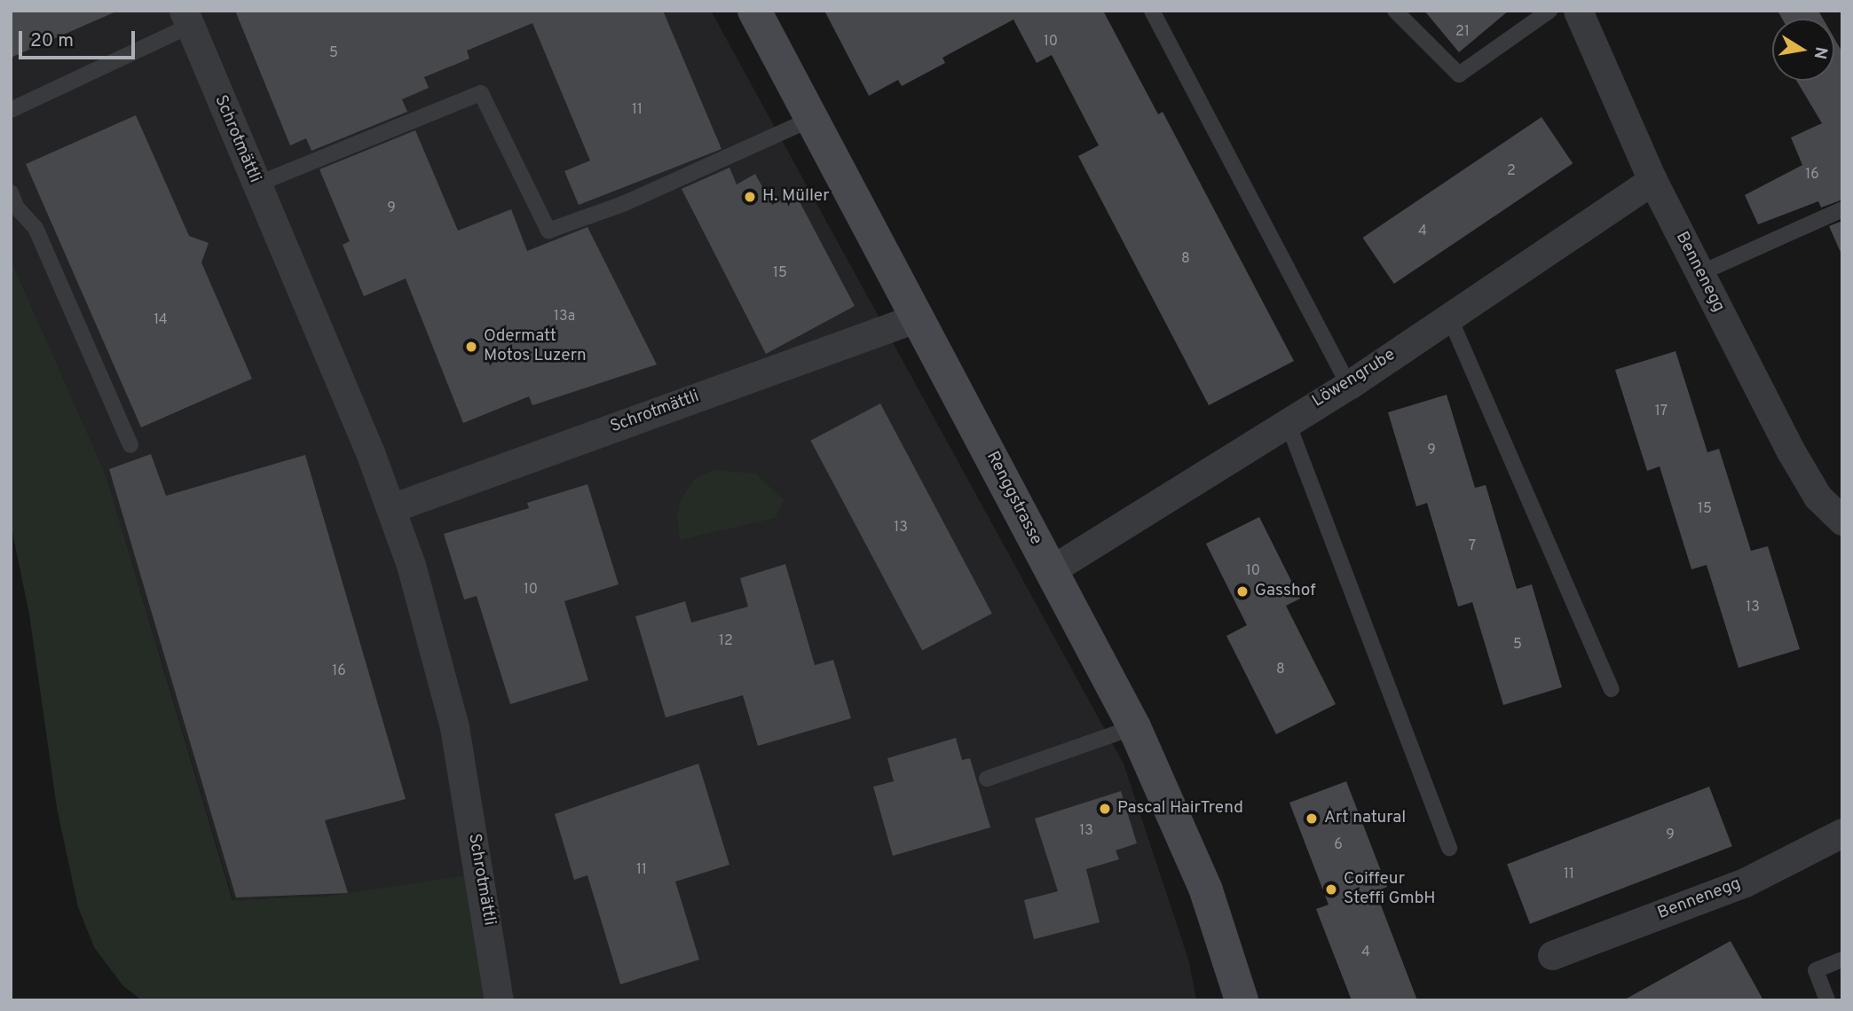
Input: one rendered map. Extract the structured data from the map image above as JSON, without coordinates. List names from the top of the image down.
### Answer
{
  "streets": {
    "main road": ["Renggstrasse"],
    "street": ["Schrotmättli", "Bennenegg", "Löwengrube"]
  },
  "crossings": [
    ["Schrotmättli", "Renggstrasse"],
    ["Bennenegg", "Löwengrube"],
    ["Löwengrube", "Renggstrasse"]
  ],
  "places": [
    "H. Müller",
    "Odermatt Motos Luzern",
    "Gasshof",
    "Pascal HairTrend",
    "Art natural",
    "Coiffeur Steffi GmbH"
  ],
  "house_numbers": [
    "21",
    "10",
    "5",
    "11",
    "2",
    "16",
    "9",
    "4",
    "8",
    "15",
    "13a",
    "14",
    "17",
    "9",
    "15",
    "13",
    "7",
    "10",
    "10",
    "13",
    "12",
    "5",
    "8",
    "16",
    "13",
    "9",
    "6",
    "11",
    "11",
    "4"
  ],
  "scale_bar": "20 m",
  "north": "right"
}
